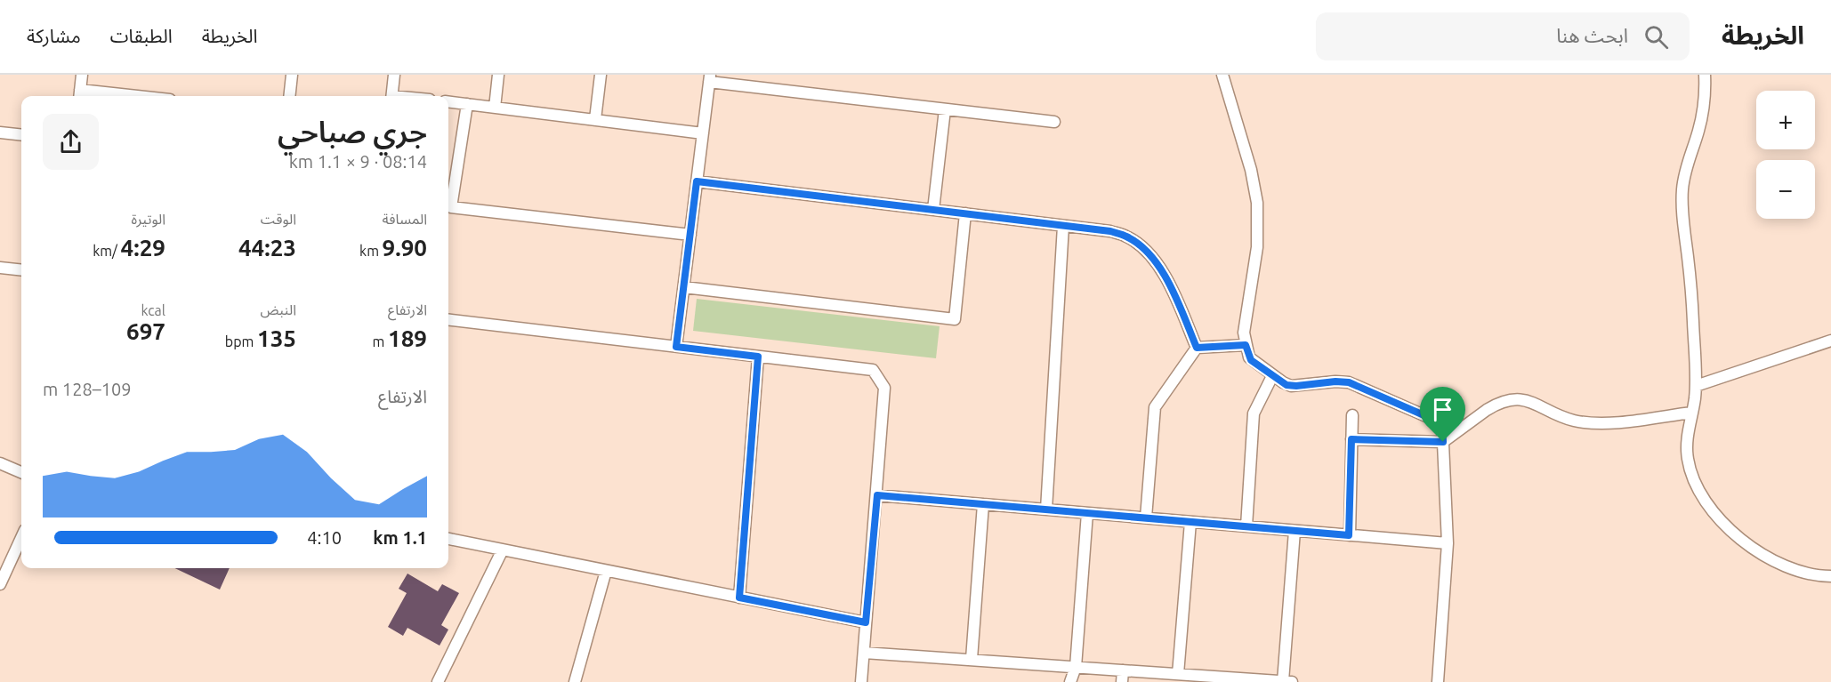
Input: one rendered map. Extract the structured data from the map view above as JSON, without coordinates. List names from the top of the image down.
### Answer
{
  "page": {
    "header": "الخريطة",
    "search": "ابحث هنا",
    "nav": ["الخريطة", "الطبقات", "مشاركة"],
    "map_buttons": ["+", "−"],
    "heading": ["جري صباحي", "08:14 · 9 × 1.1 km"],
    "stats": [
      ["المسافة", "9.90 km"],
      ["الوقت", "44:23"],
      ["الوتيرة", "4:29 /km"],
      ["الارتفاع", "189 m"],
      ["النبض", "135 bpm"],
      ["kcal", "697"]
    ],
    "chart": ["الارتفاع", "109–128 m"],
    "list": [
      {
        "name": "1.1 km",
        "note": "4:10"
      }
    ]
  }
}
